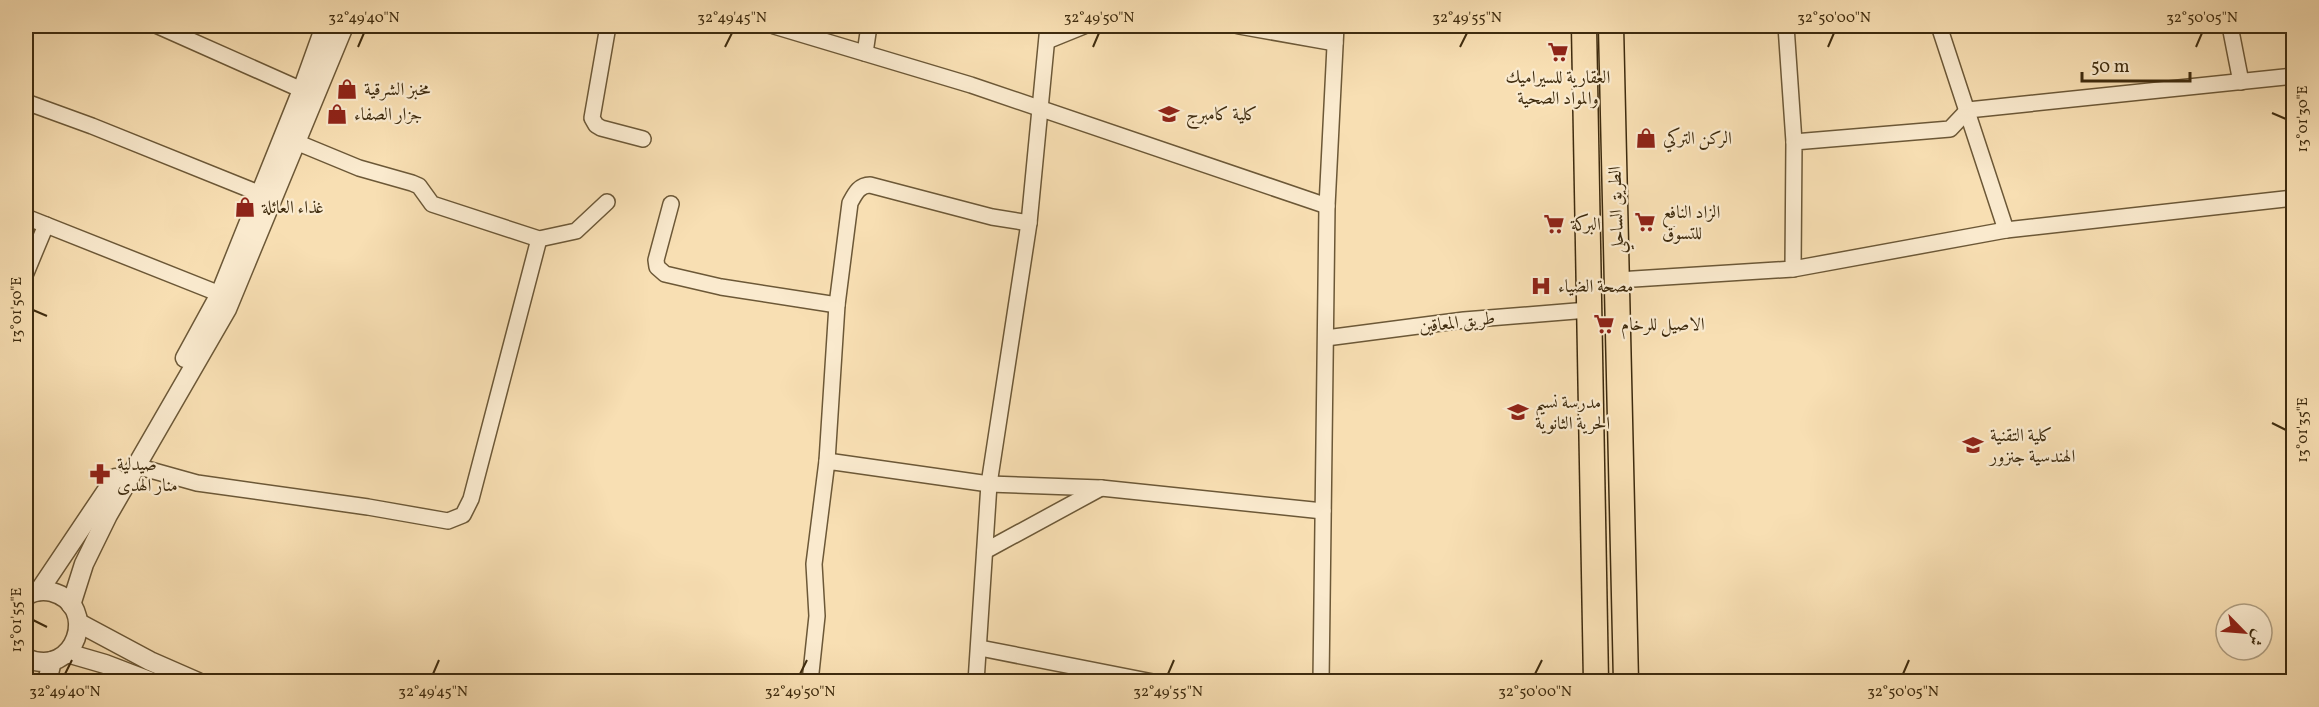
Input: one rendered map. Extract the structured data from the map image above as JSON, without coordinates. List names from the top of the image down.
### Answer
{
  "streets": {
    "highway": ["الطريق الساحلي"],
    "street": ["طريق المعاقين"]
  },
  "crossings": [
    ["الطريق الساحلي", "طريق المعاقين"]
  ],
  "places": {
    "supermarket": [
      "العقارية للسيراميك والمواد الصحية",
      "الزاد النافع للتسوق",
      "البركة",
      "الاصيل للرخام"
    ],
    "shop": [
      "مخبز الشرقية",
      "جزار الصفاء",
      "الركن التركي",
      "غذاء العائلة"
    ],
    "school or university": ["كلية كامبرج", "مدرسة نسيم الحرية الثانوية", "كلية التقنية الهندسية جنزور"],
    "hospital": ["مصحة الضياء"],
    "pharmacy": ["صيدلية منار الهدى"]
  },
  "scale_bar": "50 m",
  "north": "bottom right",
  "coordinates": [
    "32°49'40\"N",
    "32°49'45\"N",
    "32°49'50\"N",
    "32°49'55\"N",
    "32°50'00\"N",
    "32°50'05\"N",
    "13°01'30\"E",
    "13°01'50\"E",
    "13°01'35\"E",
    "13°01'55\"E"
  ]
}
